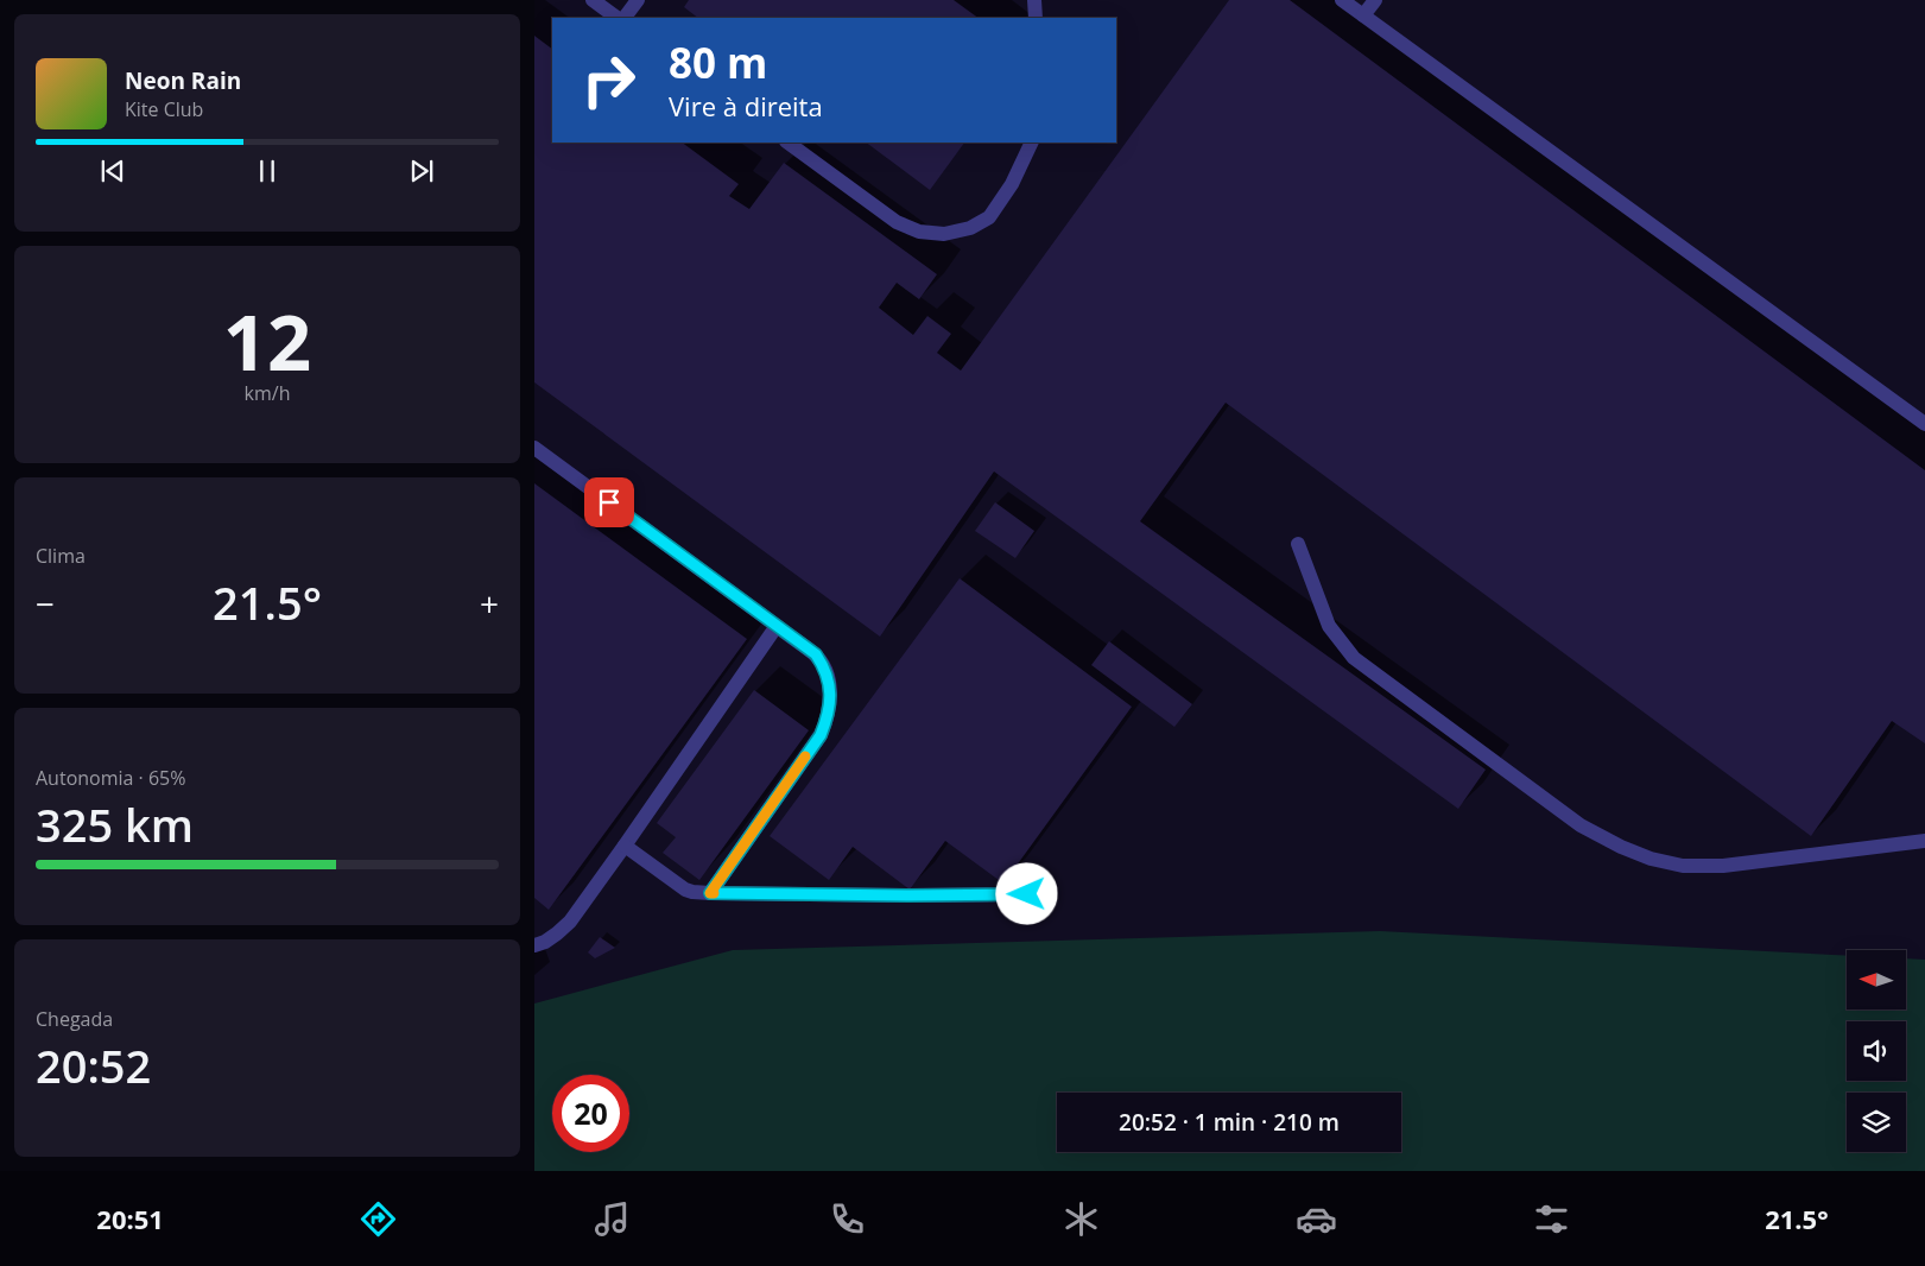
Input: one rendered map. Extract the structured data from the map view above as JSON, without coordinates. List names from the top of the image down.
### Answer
{
  "north": "left",
  "page": {
    "turn": ["80 m", "Vire à direita"],
    "song": ["Neon Rain", "Kite Club"],
    "tile": [
      ["12", "km/h"],
      "Clima",
      ["Autonomia · 65%", "325 km"],
      ["Chegada", "20:52"]
    ],
    "heat": ["−", "21.5°", "+"],
    "limit": "20",
    "trip": "20:52 · 1 min · 210 m",
    "tabs": ["20:51", "21.5°"]
  }
}
